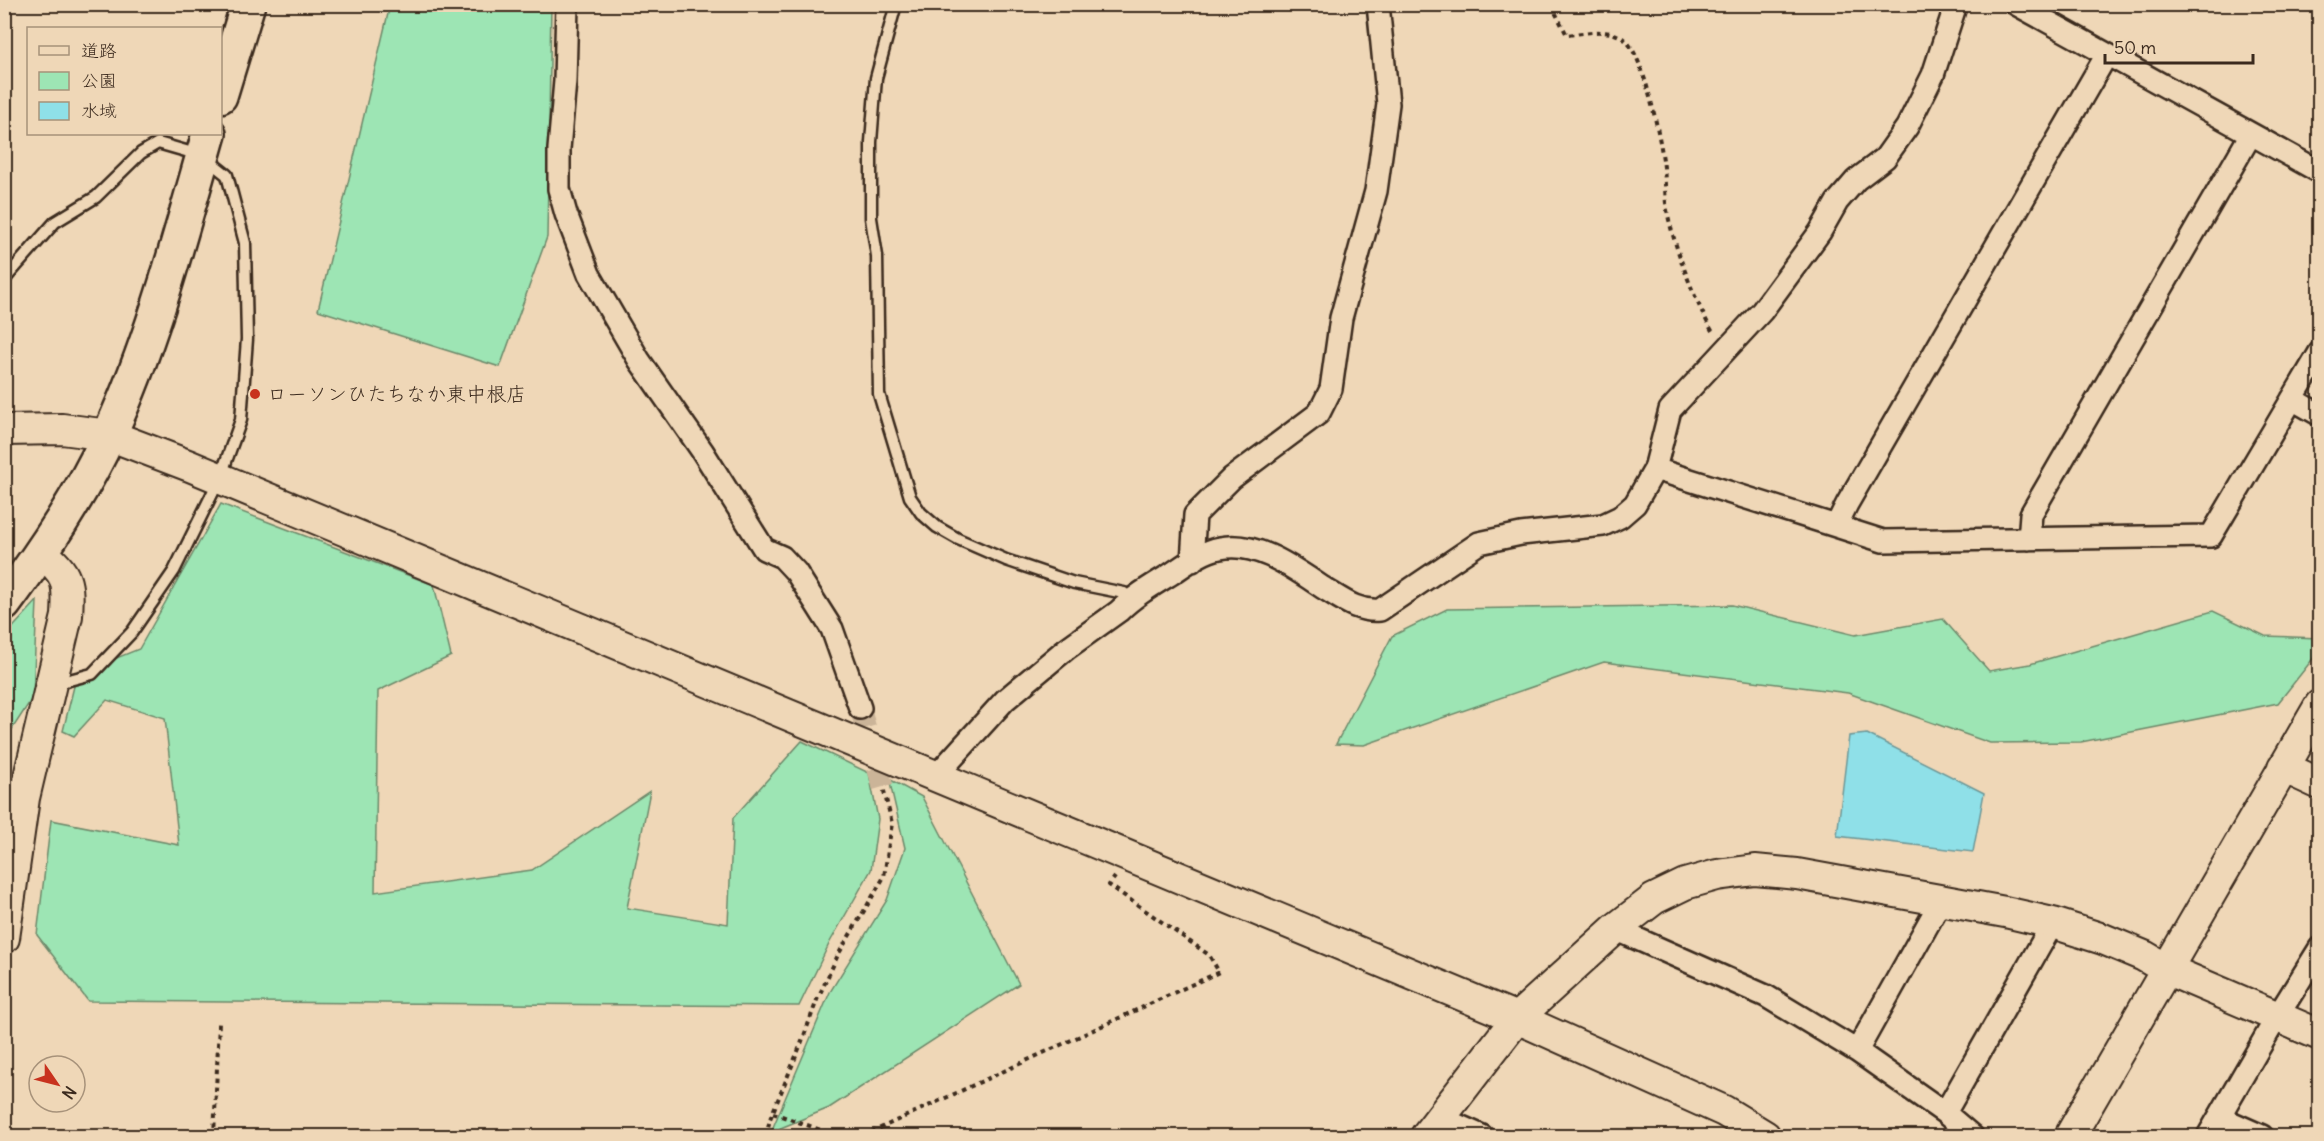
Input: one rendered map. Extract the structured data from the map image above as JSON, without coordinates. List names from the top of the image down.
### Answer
{
  "places": ["ローソンひたちなか東中根店"],
  "legend": ["道路", "公園", "水域"],
  "scale_bar": "50 m",
  "north": "bottom right"
}
